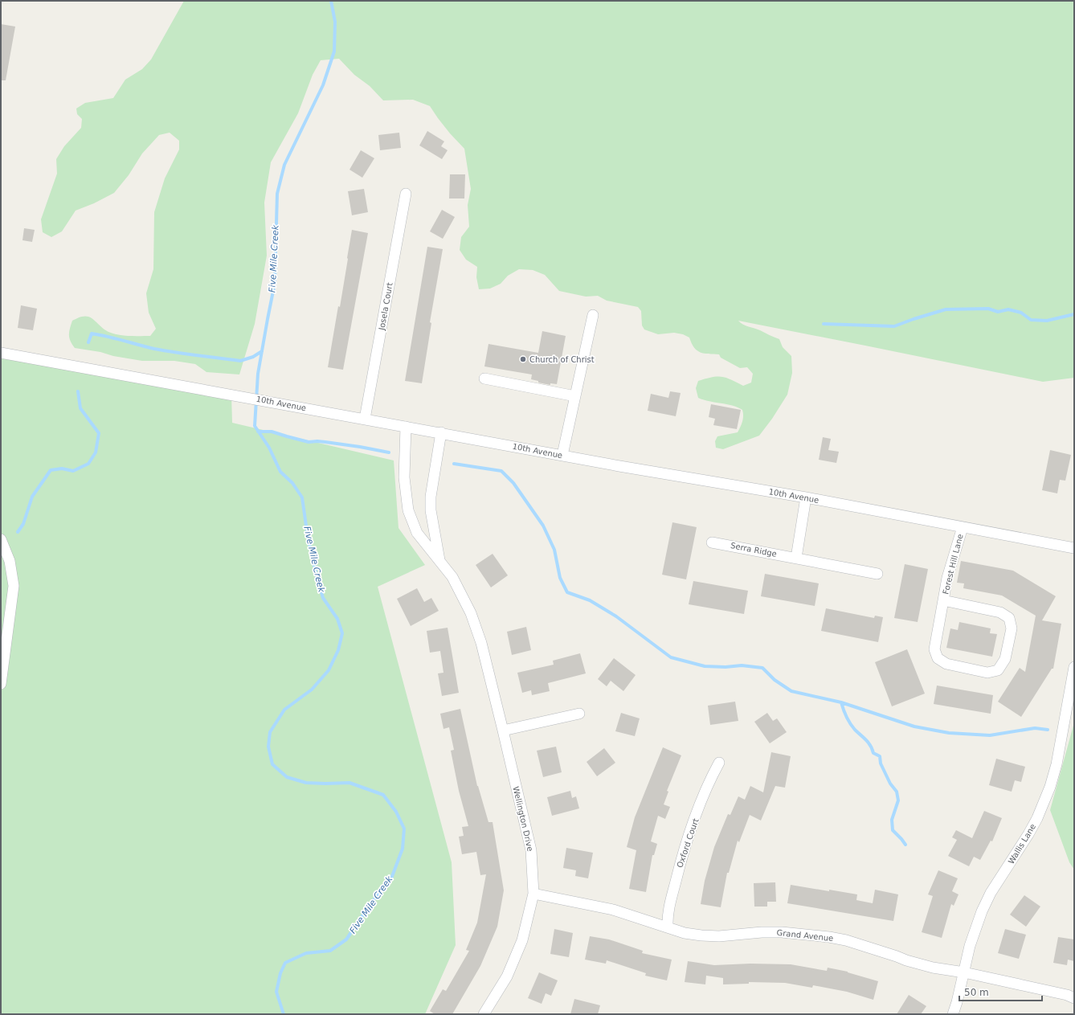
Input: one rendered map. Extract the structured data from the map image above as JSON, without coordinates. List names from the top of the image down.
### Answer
{
  "streets": {
    "street": [
      "Josela Court",
      "10th Avenue",
      "Serra Ridge",
      "Forest Hill Lane",
      "Wellington Drive",
      "Oxford Court",
      "Wallis Lane",
      "Grand Avenue"
    ]
  },
  "crossings": [
    ["Josela Court", "10th Avenue"],
    ["10th Avenue", "Forest Hill Lane"],
    ["10th Avenue", "Wellington Drive"],
    ["Wellington Drive", "Grand Avenue"],
    ["Oxford Court", "Grand Avenue"],
    ["Wallis Lane", "Grand Avenue"]
  ],
  "water": ["Five Mile Creek"],
  "places": ["Church of Christ"],
  "scale_bar": "50 m"
}
